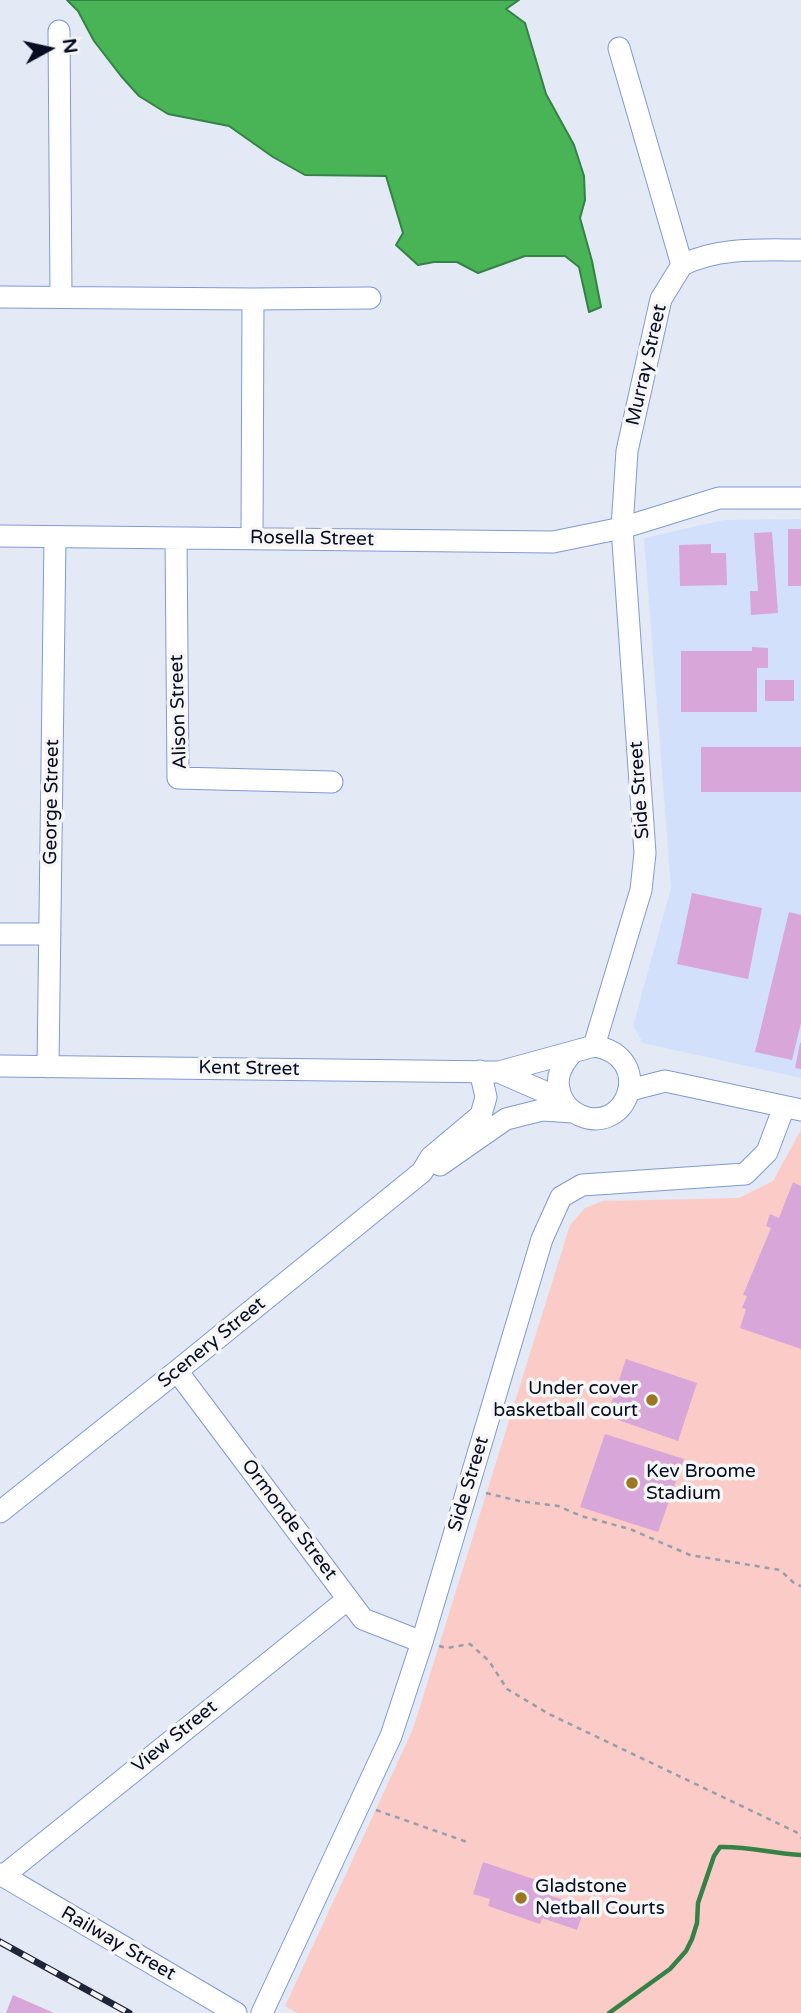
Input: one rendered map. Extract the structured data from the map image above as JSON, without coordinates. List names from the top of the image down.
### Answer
{
  "streets": {
    "street": [
      "Murray Street",
      "Rosella Street",
      "Alison Street",
      "Side Street",
      "George Street",
      "Kent Street",
      "Scenery Street",
      "Ormonde Street",
      "View Street",
      "Railway Street"
    ]
  },
  "crossings": [
    ["Murray Street", "Rosella Street"],
    ["Murray Street", "Side Street"],
    ["Rosella Street", "Alison Street"],
    ["Rosella Street", "Side Street"],
    ["Rosella Street", "George Street"],
    ["Side Street", "Kent Street"],
    ["Side Street", "Scenery Street"],
    ["Side Street", "Ormonde Street"],
    ["George Street", "Kent Street"],
    ["Kent Street", "Scenery Street"],
    ["Scenery Street", "Ormonde Street"],
    ["Ormonde Street", "View Street"],
    ["View Street", "Railway Street"]
  ],
  "places": ["Under cover basketball court", "Kev Broome Stadium", "Gladstone Netball Courts"],
  "north": "right"
}
